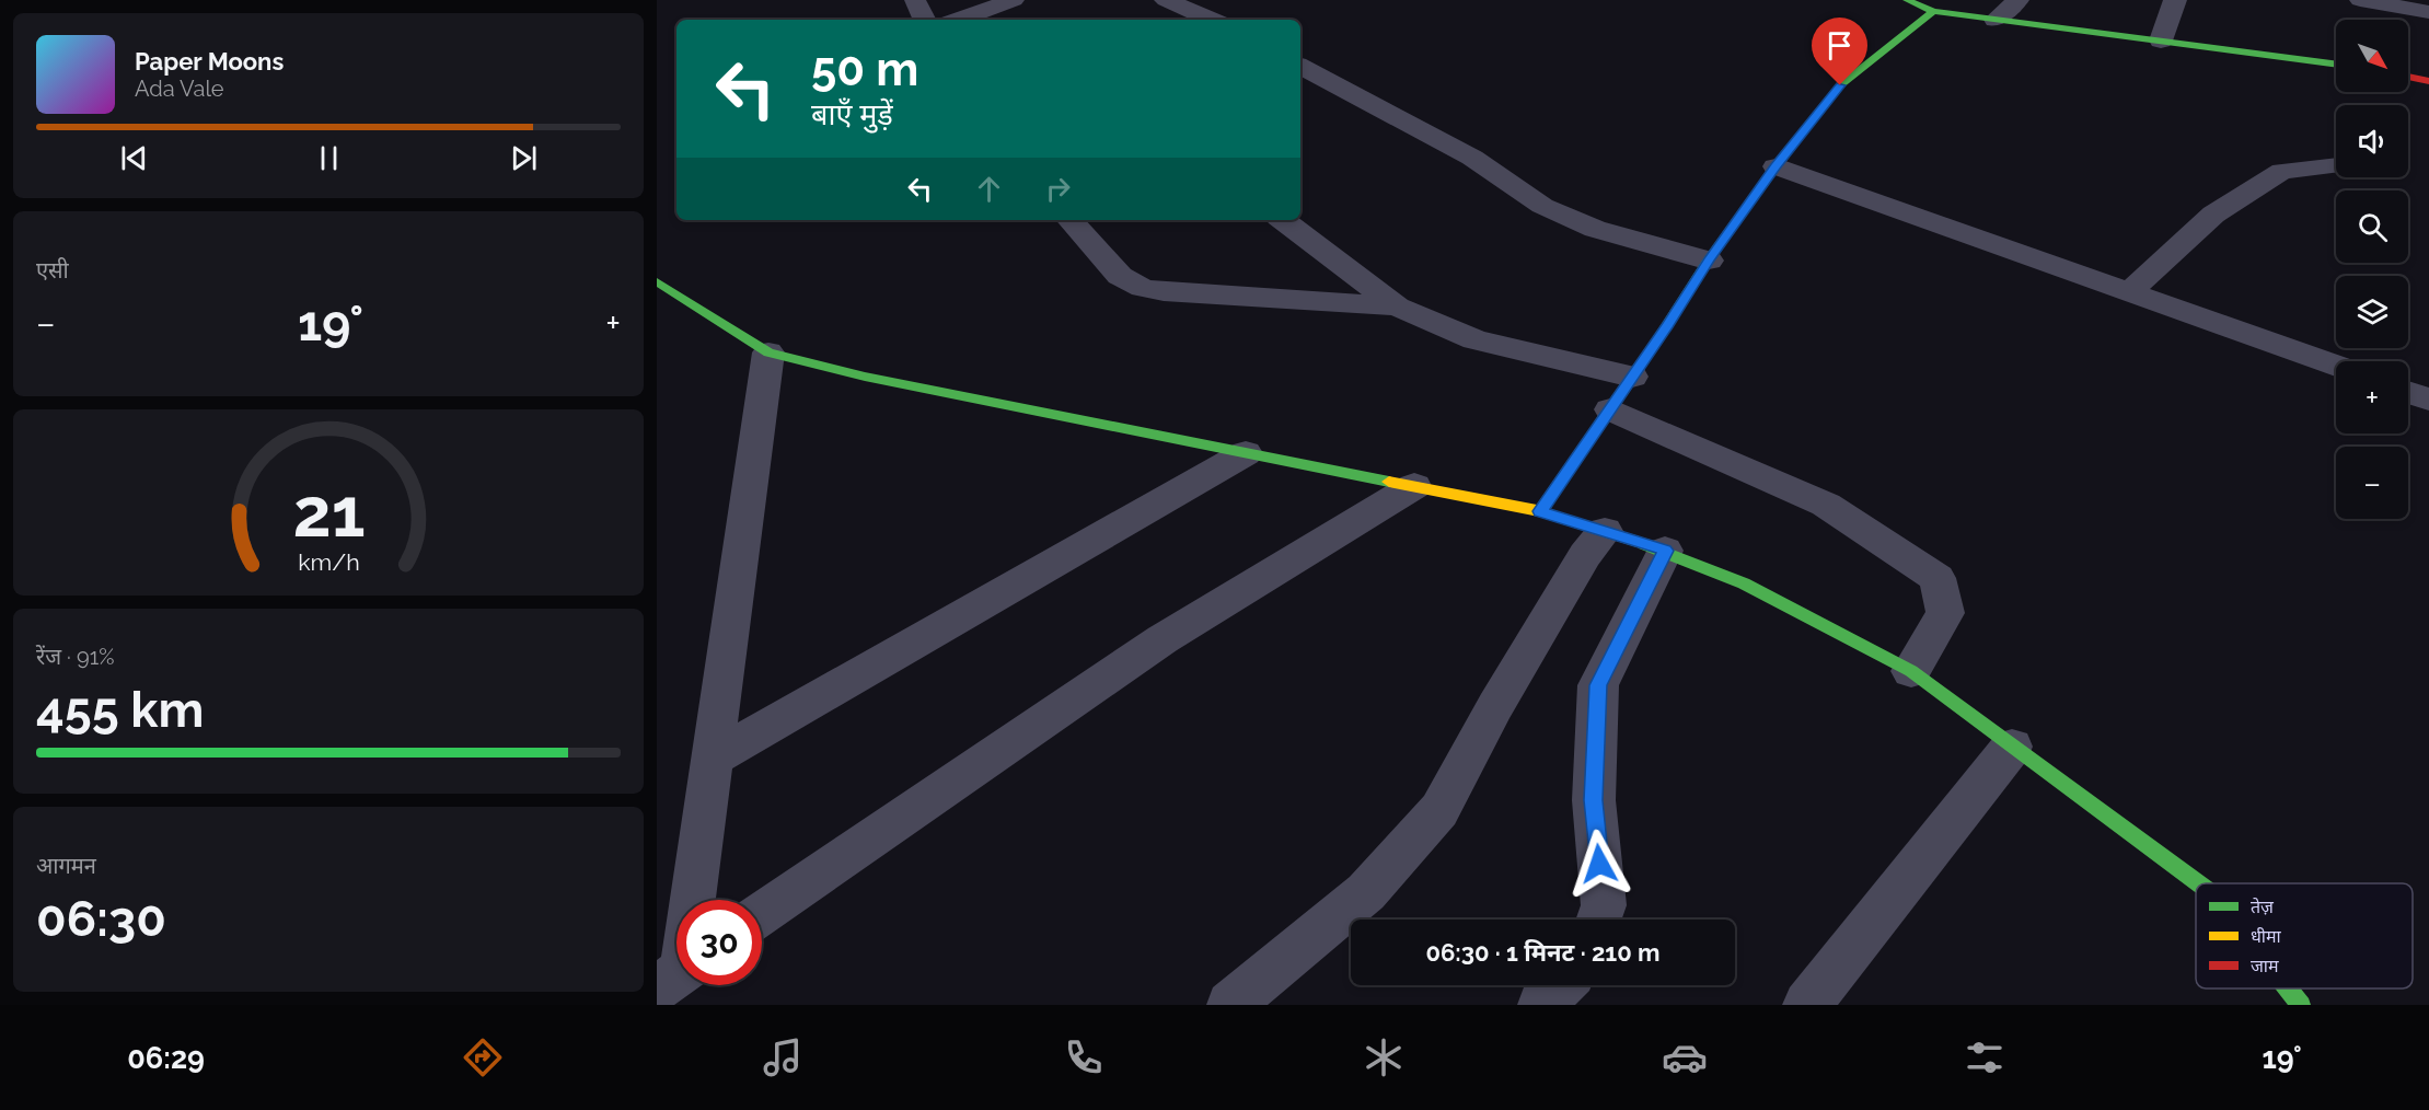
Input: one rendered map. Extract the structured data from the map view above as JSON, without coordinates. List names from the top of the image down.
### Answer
{
  "legend": ["तेज़", "धीमा", "जाम"],
  "north": "bottom right",
  "page": {
    "map_buttons": ["+", "−"],
    "turn": ["50 m", "बाएँ मुड़ें"],
    "song": ["Paper Moons", "Ada Vale"],
    "tile": [
      "एसी",
      ["रेंज · 91%", "455 km"],
      ["आगमन", "06:30"]
    ],
    "heat": ["−", "19°", "+"],
    "limit": "30",
    "trip": "06:30 · 1 मिनट · 210 m",
    "tabs": ["06:29", "19°"],
    "gauge": ["21", "km/h"]
  }
}
